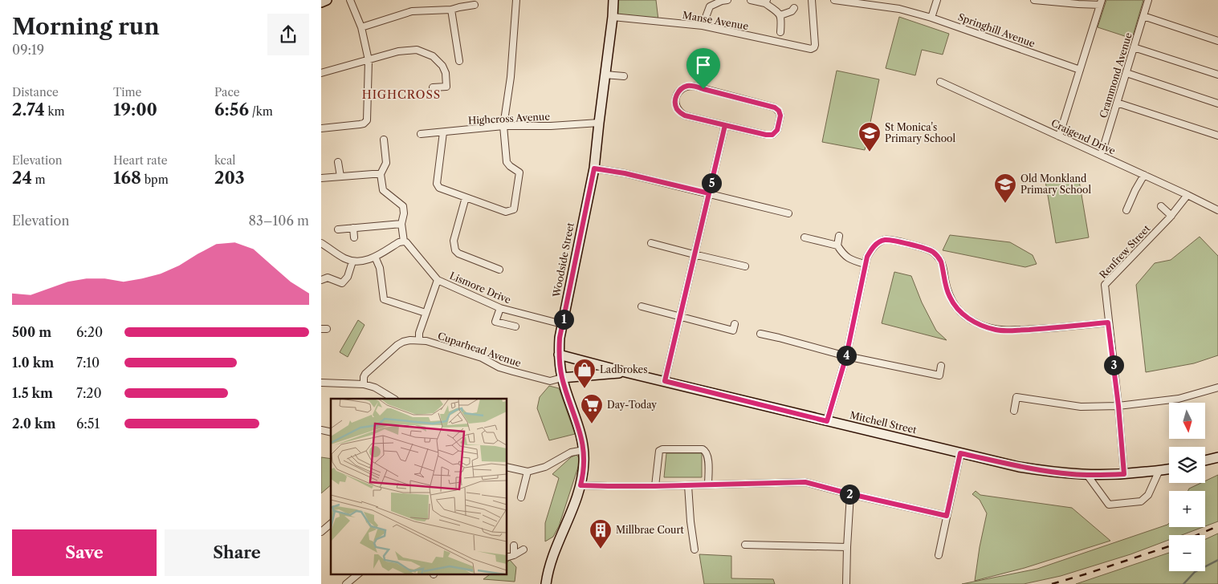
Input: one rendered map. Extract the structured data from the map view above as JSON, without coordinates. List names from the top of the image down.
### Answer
{
  "streets": {
    "street": [
      "Manse Avenue",
      "Springhill Avenue",
      "Crammond Avenue",
      "Highcross Avenue",
      "Craigend Drive",
      "Renfrew Street",
      "Woodside Street",
      "Lismore Drive",
      "Cuparhead Avenue",
      "Mitchell Street"
    ]
  },
  "crossings": [
    ["Manse Avenue", "Woodside Street"],
    ["Crammond Avenue", "Craigend Drive"],
    ["Highcross Avenue", "Woodside Street"],
    ["Craigend Drive", "Renfrew Street"],
    ["Renfrew Street", "Mitchell Street"],
    ["Woodside Street", "Lismore Drive"],
    ["Woodside Street", "Cuparhead Avenue"],
    ["Woodside Street", "Mitchell Street"],
    ["Cuparhead Avenue", "Mitchell Street"]
  ],
  "districts": ["HIGHCROSS"],
  "places": {
    "school or university": ["St Monica's Primary School", "Old Monkland Primary School"],
    "shop": ["Ladbrokes"],
    "supermarket": ["Day-Today"],
    "building": ["Millbrae Court"]
  },
  "north": "bottom",
  "page": {
    "heading": ["Morning run", "09:19"],
    "stats": [
      ["Distance", "2.74 km"],
      ["Time", "19:00"],
      ["Pace", "6:56 /km"],
      ["Elevation", "24 m"],
      ["Heart rate", "168 bpm"],
      ["kcal", "203"]
    ],
    "pins": [
      "5",
      "1",
      "4",
      "3",
      "2"
    ],
    "chart": ["Elevation", "83–106 m"],
    "list": [
      {
        "name": "500 m",
        "note": "6:20"
      },
      {
        "name": "1.0 km",
        "note": "7:10"
      },
      {
        "name": "1.5 km",
        "note": "7:20"
      },
      {
        "name": "2.0 km",
        "note": "6:51"
      }
    ],
    "map_buttons": ["+", "−"],
    "buttons": ["Save", "Share"]
  }
}
